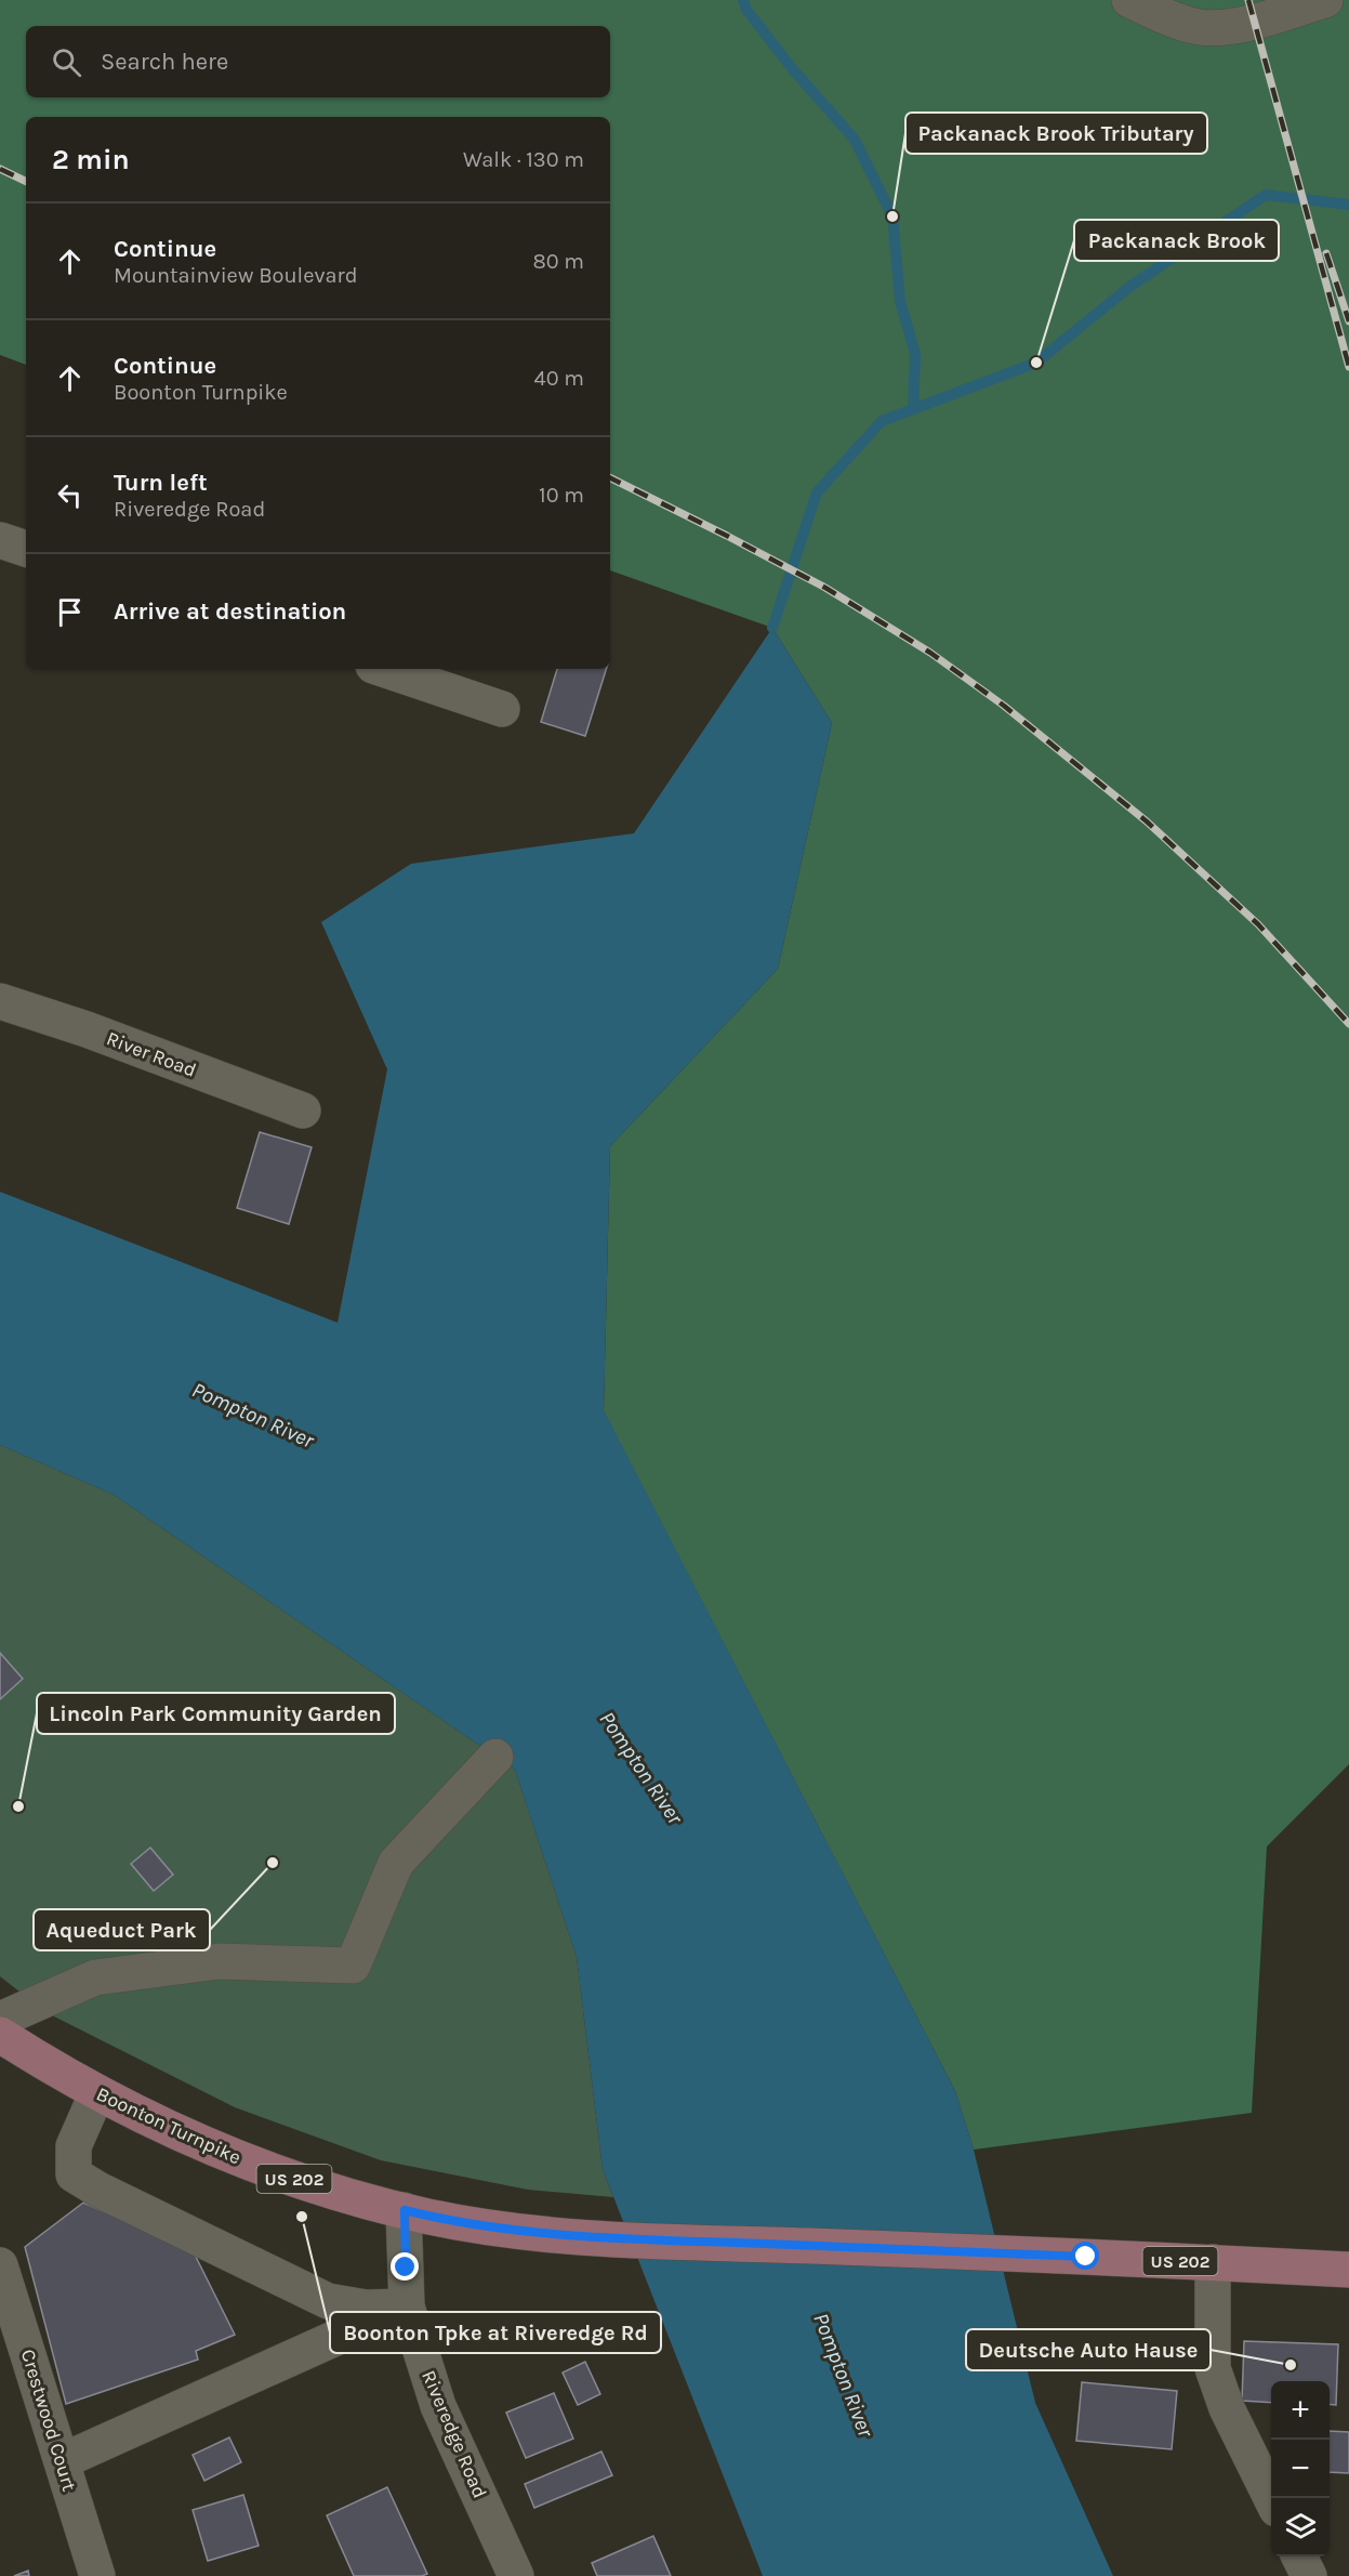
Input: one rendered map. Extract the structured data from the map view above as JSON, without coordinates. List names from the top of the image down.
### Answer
{
  "streets": {
    "main road": ["Boonton Turnpike", "US 202"],
    "street": ["River Road", "Crestwood Court", "Riveredge Road"]
  },
  "crossings": [
    ["Boonton Turnpike", "US 202"],
    ["Boonton Turnpike", "Riveredge Road"]
  ],
  "water": ["Pompton River"],
  "places": [
    "Packanack Brook Tributary",
    "Packanack Brook",
    "Lincoln Park Community Garden",
    "Aqueduct Park",
    "Boonton Tpke at Riveredge Rd",
    "Deutsche Auto Hause"
  ],
  "page": {
    "search": "Search here",
    "heading": ["2 min", "Walk · 130 m"],
    "list": [
      ["Continue", "Mountainview Boulevard", "80 m"],
      ["Continue", "Boonton Turnpike", "40 m"],
      ["Turn left", "Riveredge Road", "10 m"],
      "Arrive at destination"
    ],
    "map_buttons": ["+", "−"]
  }
}
